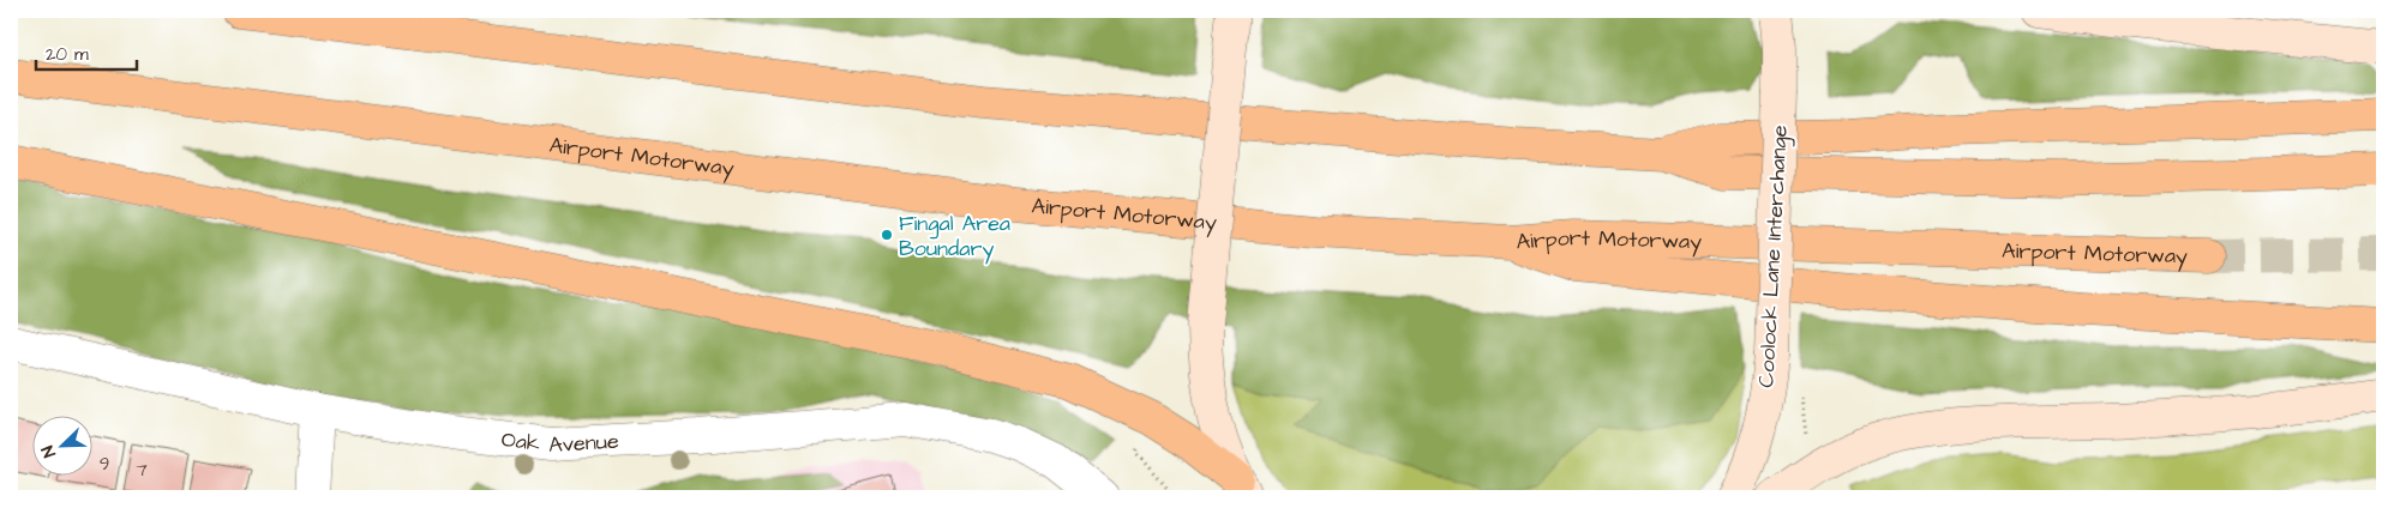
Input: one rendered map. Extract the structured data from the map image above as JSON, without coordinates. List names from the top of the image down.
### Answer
{
  "streets": {
    "highway": ["Airport Motorway"],
    "main road": ["Coolock Lane Interchange"],
    "street": ["Oak Avenue"]
  },
  "places": ["Fingal Area Boundary"],
  "house_numbers": ["9", "7"],
  "scale_bar": "20 m",
  "north": "bottom left"
}
